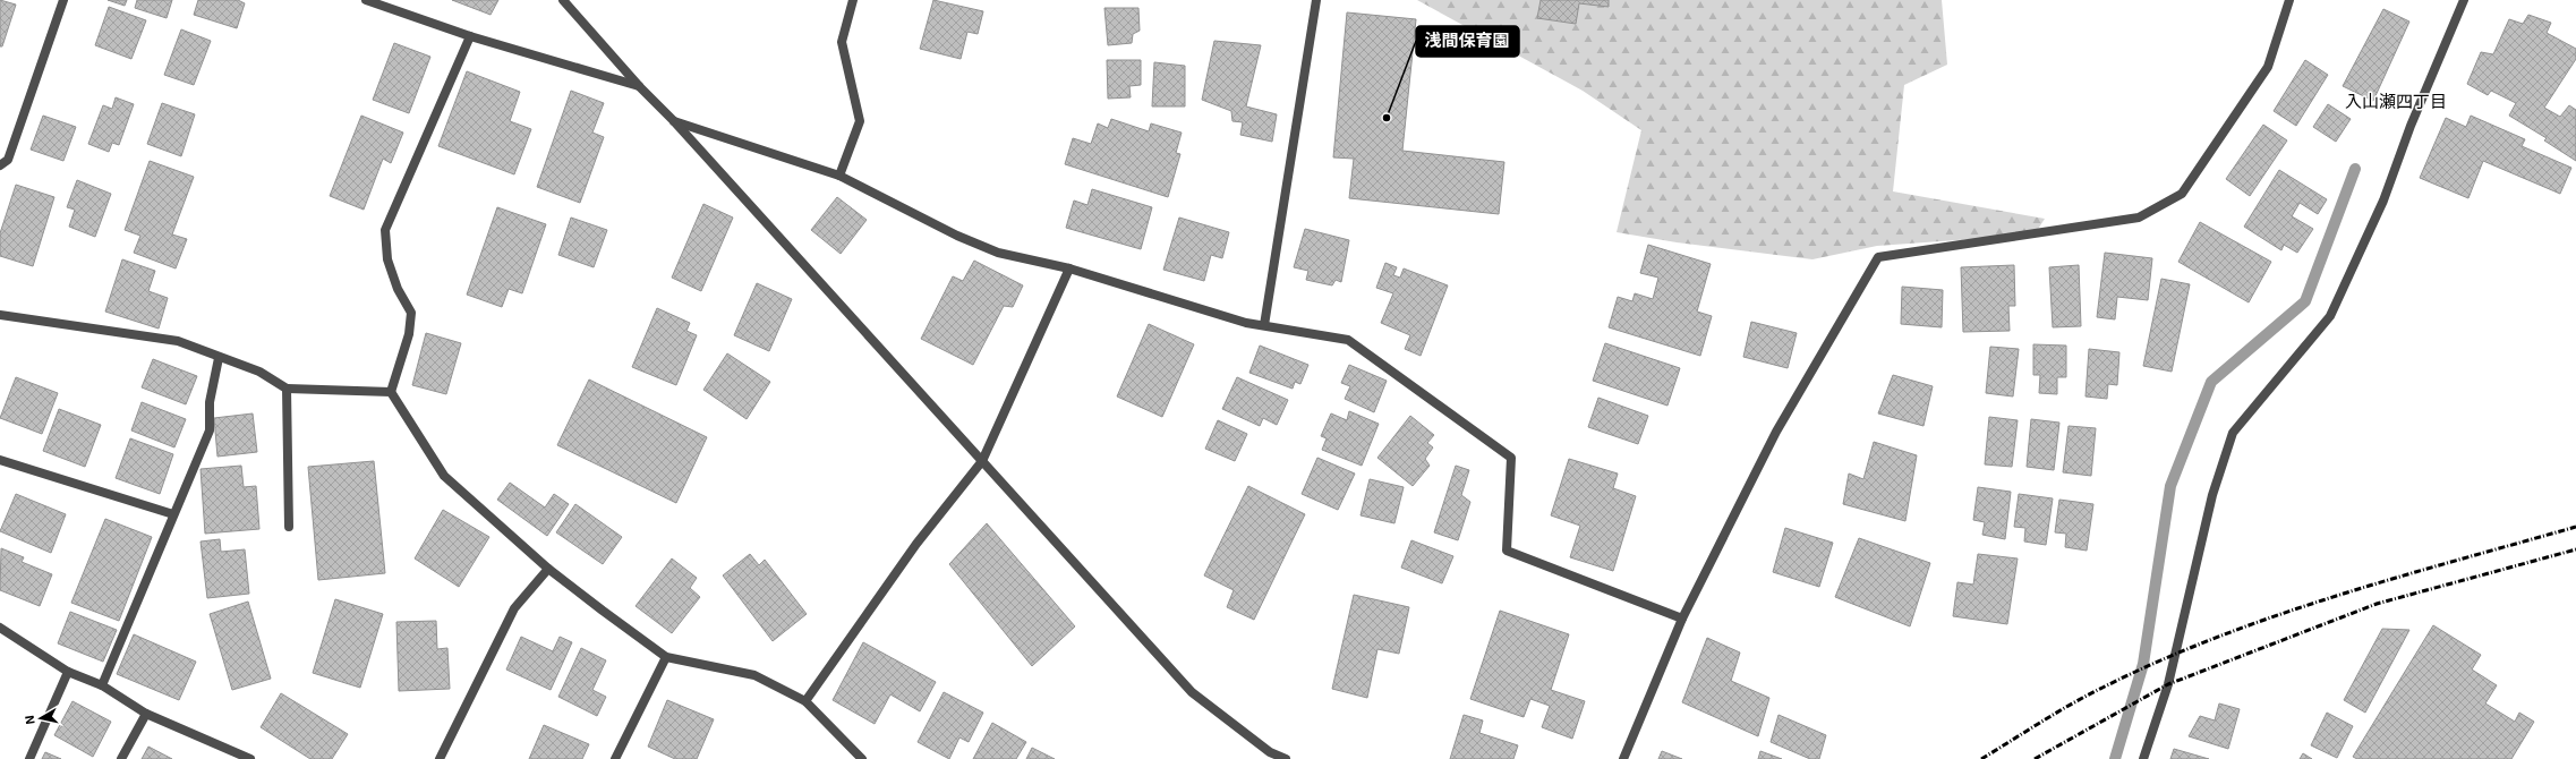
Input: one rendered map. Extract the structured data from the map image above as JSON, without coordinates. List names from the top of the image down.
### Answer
{
  "districts": ["入山瀬四丁目"],
  "places": ["浅間保育園"],
  "north": "left"
}
